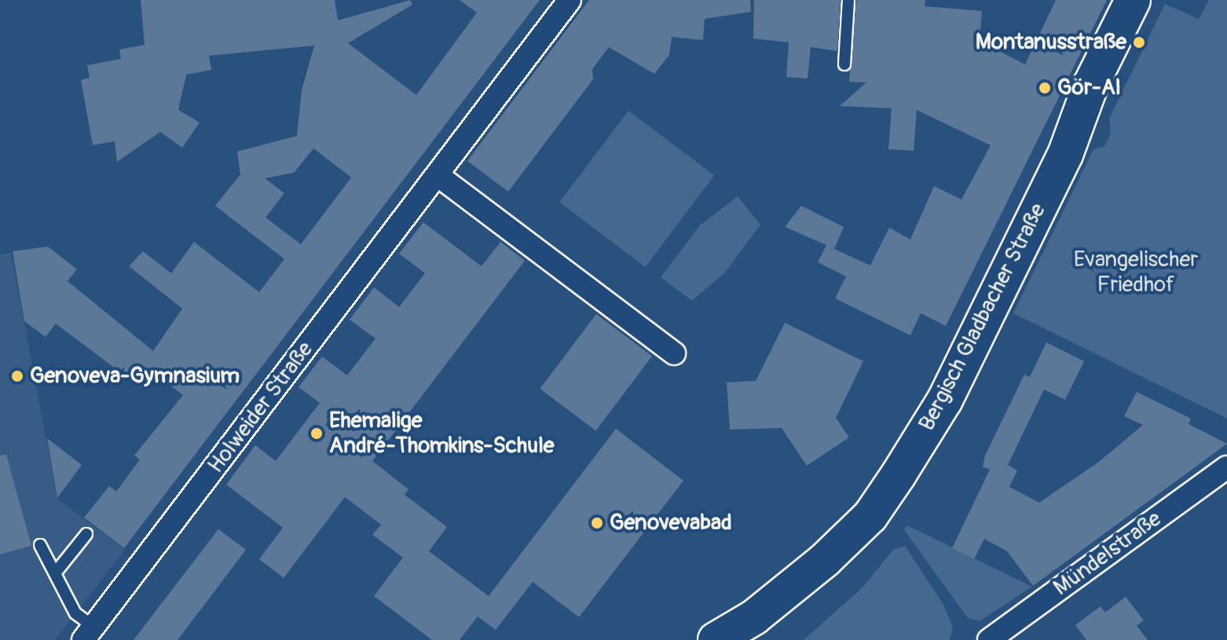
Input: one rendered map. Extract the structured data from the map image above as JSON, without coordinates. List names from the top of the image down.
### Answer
{
  "streets": {
    "main road": ["Bergisch Gladbacher Straße"],
    "street": ["Holweider Straße", "Mündelstraße"]
  },
  "parks": ["Evangelischer Friedhof"],
  "places": [
    "Montanusstraße",
    "Gör-Al",
    "Genoveva-Gymnasium",
    "Ehemalige André-Thomkins-Schule",
    "Genovevabad"
  ]
}
